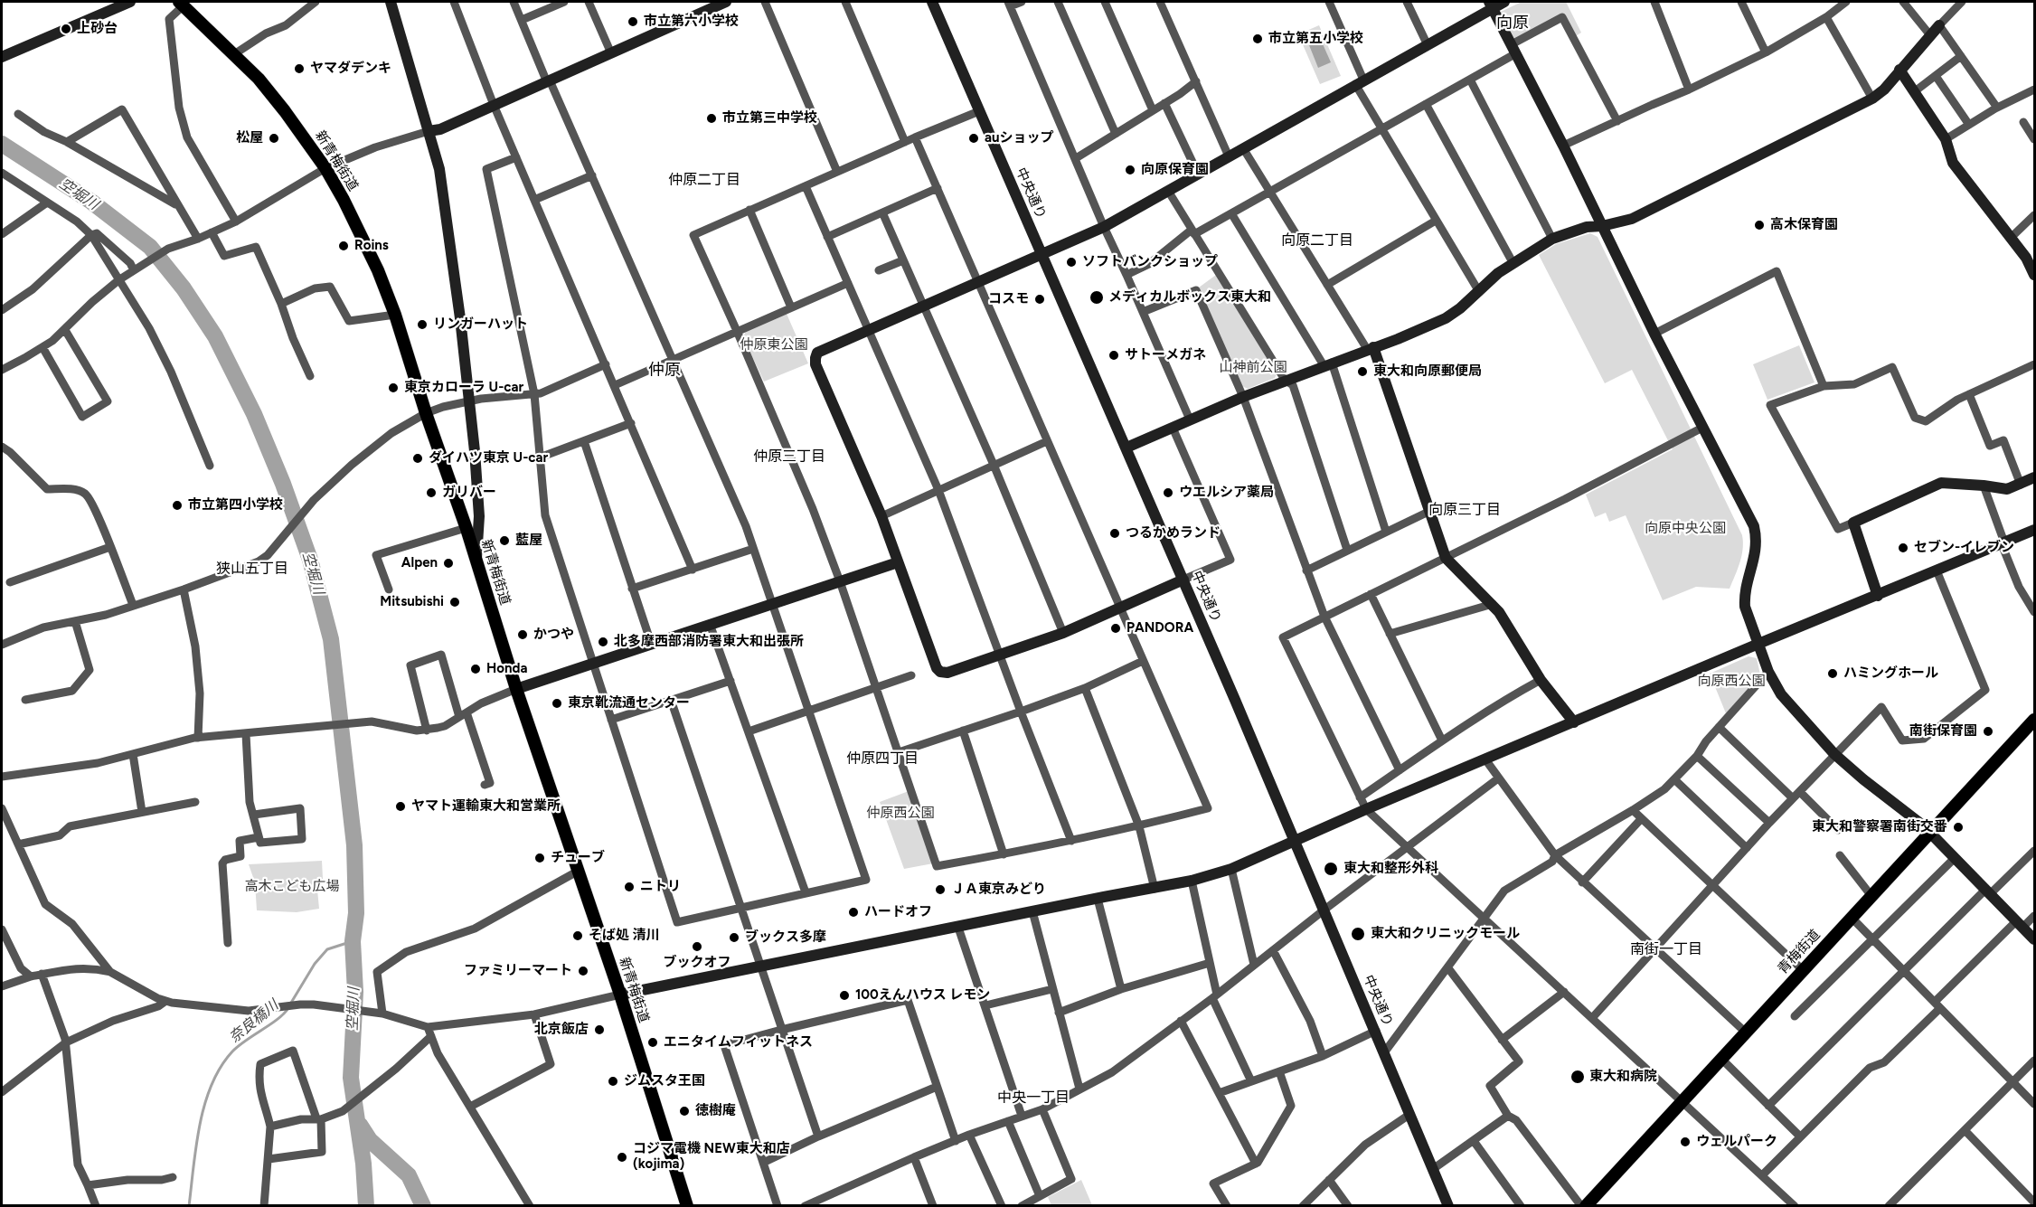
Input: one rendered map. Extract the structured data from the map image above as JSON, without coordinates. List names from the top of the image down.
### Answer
{
  "streets": {
    "main road": ["新青梅街道", "青梅街道"],
    "street": ["中央通り"]
  },
  "districts": [
    "向原",
    "仲原二丁目",
    "向原二丁目",
    "仲原",
    "仲原三丁目",
    "向原三丁目",
    "狭山五丁目",
    "仲原四丁目",
    "南街一丁目",
    "中央一丁目"
  ],
  "water": ["空堀川", "奈良橋川"],
  "parks": [
    "仲原東公園",
    "山神前公園",
    "向原中央公園",
    "向原西公園",
    "仲原西公園",
    "高木こども広場"
  ],
  "places": [
    "市立第六小学校",
    "上砂台",
    "市立第五小学校",
    "ヤマダデンキ",
    "市立第三中学校",
    "松屋",
    "auショップ",
    "向原保育園",
    "高木保育園",
    "Roins",
    "ソフトバンクショップ",
    "メディカルボックス東大和",
    "コスモ",
    "リンガーハット",
    "サトーメガネ",
    "東大和向原郵便局",
    "東京カローラ U-car",
    "ダイハツ東京 U-car",
    "ガリバー",
    "ウエルシア薬局",
    "市立第四小学校",
    "つるかめランド",
    "藍屋",
    "セブン-イレブン",
    "Alpen",
    "Mitsubishi",
    "PANDORA",
    "かつや",
    "北多摩西部消防署東大和出張所",
    "Honda",
    "ハミングホール",
    "東京靴流通センター",
    "南街保育園",
    "ヤマト運輸東大和営業所",
    "東大和警察署南街交番",
    "チューブ",
    "東大和整形外科",
    "ニトリ",
    "ＪＡ東京みどり",
    "ハードオフ",
    "東大和クリニックモール",
    "そば処 清川",
    "ブックス多摩",
    "ブックオフ",
    "ファミリーマート",
    "100えんハウス レモン",
    "北京飯店",
    "エニタイムフィットネス",
    "東大和病院",
    "ジムスタ王国",
    "徳樹庵",
    "ウェルパーク",
    "コジマ電機 NEW東大和店 (kojima)"
  ]
}
